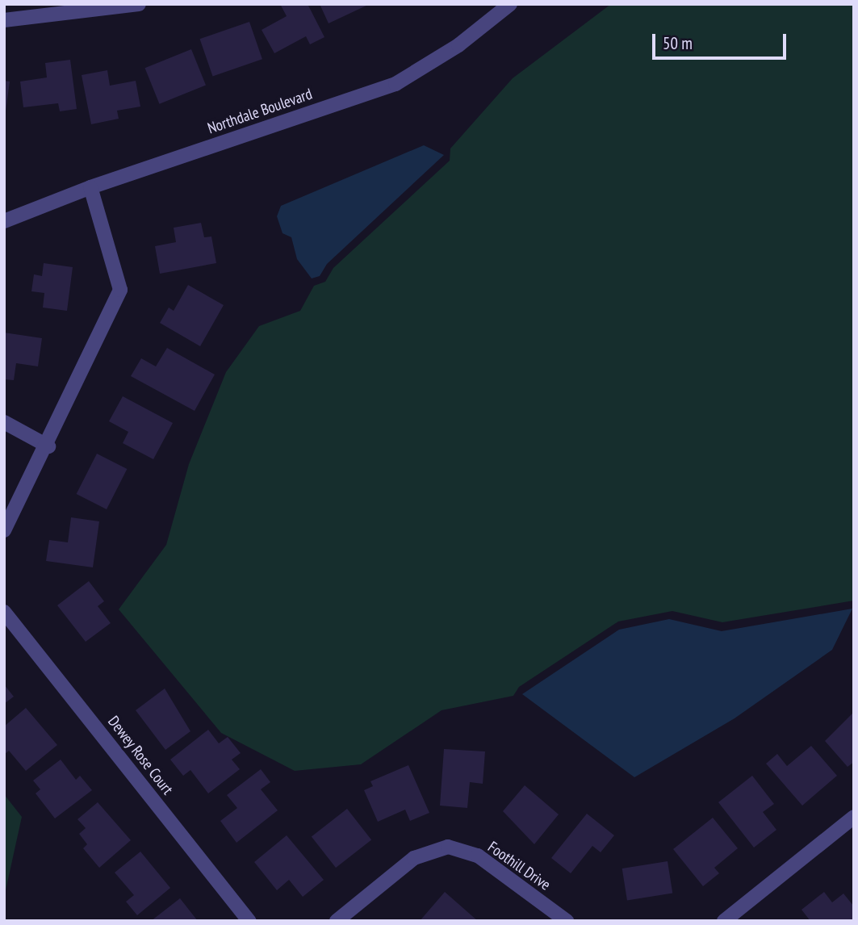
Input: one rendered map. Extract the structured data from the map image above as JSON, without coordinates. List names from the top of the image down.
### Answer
{
  "streets": {
    "street": ["Northdale Boulevard", "Dewey Rose Court", "Foothill Drive"]
  },
  "scale_bar": "50 m"
}
